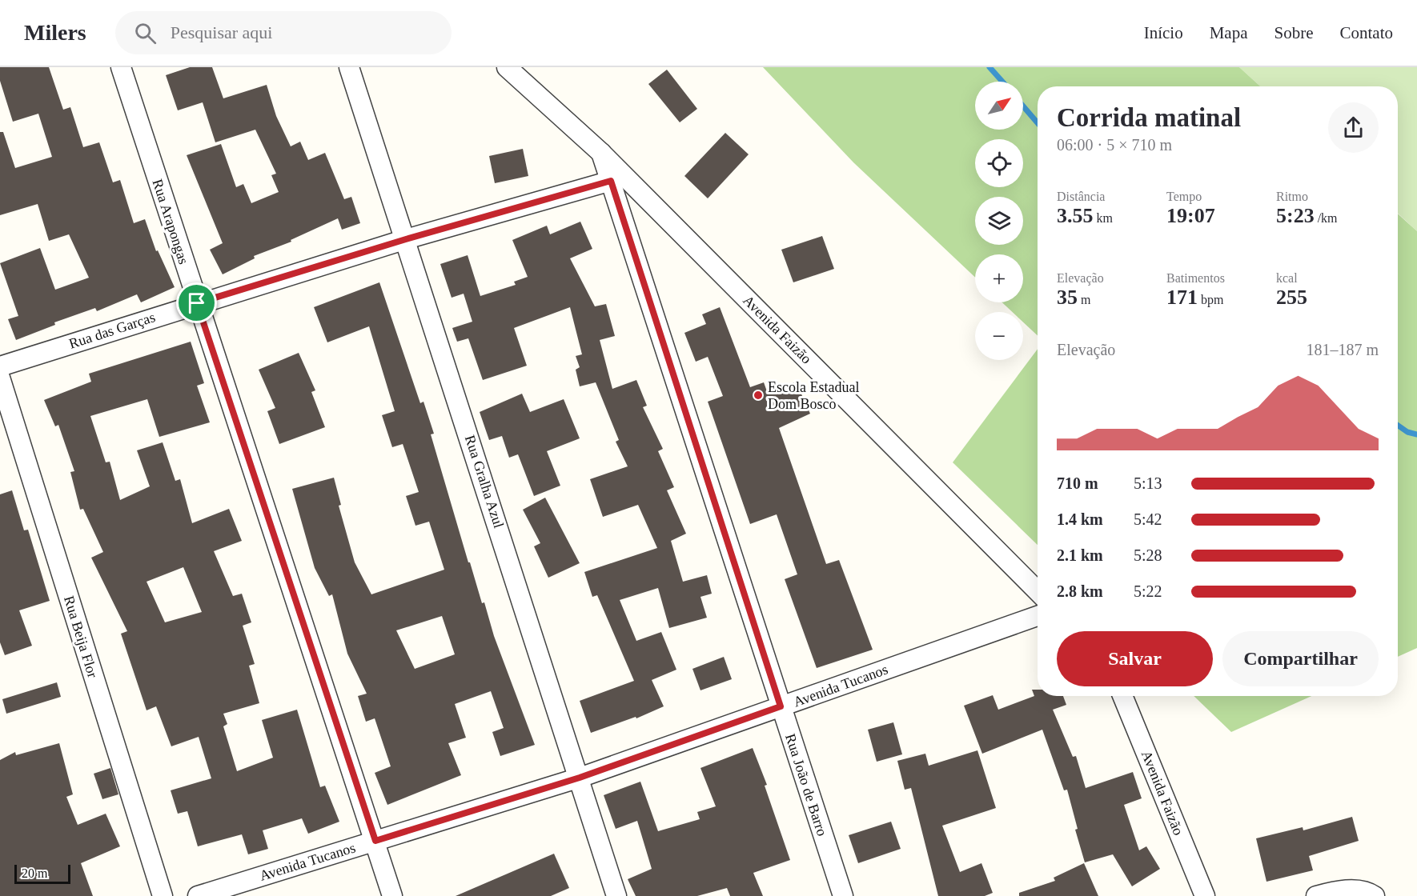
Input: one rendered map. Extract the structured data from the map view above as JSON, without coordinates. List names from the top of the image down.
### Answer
{
  "streets": {
    "street": [
      "Rua Arapongas",
      "Avenida Faizão",
      "Rua das Garças",
      "Rua Gralha Azul",
      "Rua Beija Flor",
      "Avenida Tucanos",
      "Rua João de Barro"
    ]
  },
  "crossings": [
    ["Rua Arapongas", "Rua das Garças"],
    ["Rua Arapongas", "Avenida Tucanos"],
    ["Avenida Faizão", "Rua João de Barro"],
    ["Rua das Garças", "Rua Gralha Azul"],
    ["Rua das Garças", "Rua João de Barro"],
    ["Rua Gralha Azul", "Avenida Tucanos"],
    ["Avenida Tucanos", "Rua João de Barro"]
  ],
  "places": ["Escola Estadual Dom Bosco"],
  "scale_bar": "20 m",
  "north": "top right",
  "page": {
    "header": "Milers",
    "search": "Pesquisar aqui",
    "nav": [
      "Início",
      "Mapa",
      "Sobre",
      "Contato"
    ],
    "map_buttons": ["+", "−"],
    "heading": ["Corrida matinal", "06:00 · 5 × 710 m"],
    "stats": [
      ["Distância", "3.55 km"],
      ["Tempo", "19:07"],
      ["Ritmo", "5:23 /km"],
      ["Elevação", "35 m"],
      ["Batimentos", "171 bpm"],
      ["kcal", "255"]
    ],
    "chart": ["Elevação", "181–187 m"],
    "list": [
      {
        "name": "710 m",
        "note": "5:13"
      },
      {
        "name": "1.4 km",
        "note": "5:42"
      },
      {
        "name": "2.1 km",
        "note": "5:28"
      },
      {
        "name": "2.8 km",
        "note": "5:22"
      }
    ],
    "buttons": ["Salvar", "Compartilhar"],
    "scale": "20 m"
  }
}
